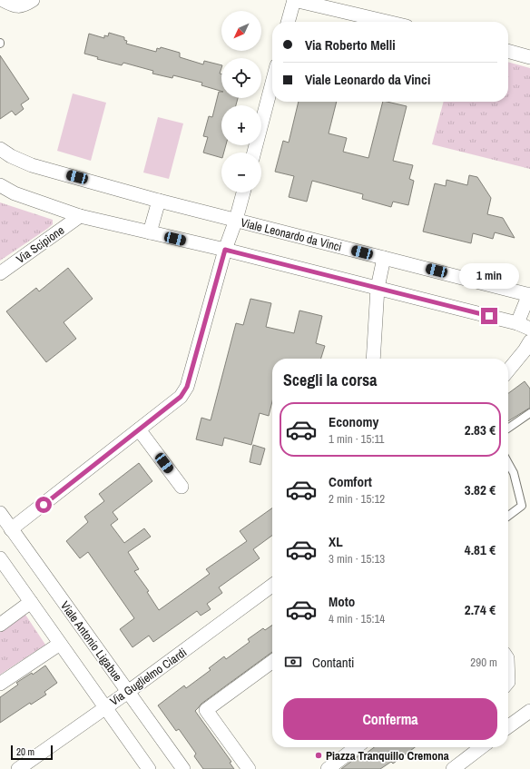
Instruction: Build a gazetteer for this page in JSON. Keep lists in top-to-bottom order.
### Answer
{
  "streets": {
    "street": [
      "Viale Leonardo da Vinci",
      "Via Scipione",
      "Viale Antonio Ligabue",
      "Via Guglielmo Ciardi"
    ]
  },
  "crossings": [
    ["Viale Antonio Ligabue", "Via Guglielmo Ciardi"]
  ],
  "places": ["Piazza Tranquillo Cremona"],
  "scale_bar": "20 m",
  "north": "bottom left",
  "page": {
    "map_buttons": ["+", "−"],
    "banner": ["Via Roberto Melli", "Viale Leonardo da Vinci"],
    "bubble": "1 min",
    "heading": "Scegli la corsa",
    "list": [
      {
        "name": "Economy",
        "note": "1 min · 15:11",
        "value": "2.83 €"
      },
      {
        "name": "Comfort",
        "note": "2 min · 15:12",
        "value": "3.82 €"
      },
      {
        "name": "XL",
        "note": "3 min · 15:13",
        "value": "4.81 €"
      },
      {
        "name": "Moto",
        "note": "4 min · 15:14",
        "value": "2.74 €"
      }
    ],
    "pay": ["Contanti", "290 m"],
    "buttons": "Conferma",
    "scale": "20 m"
  }
}
